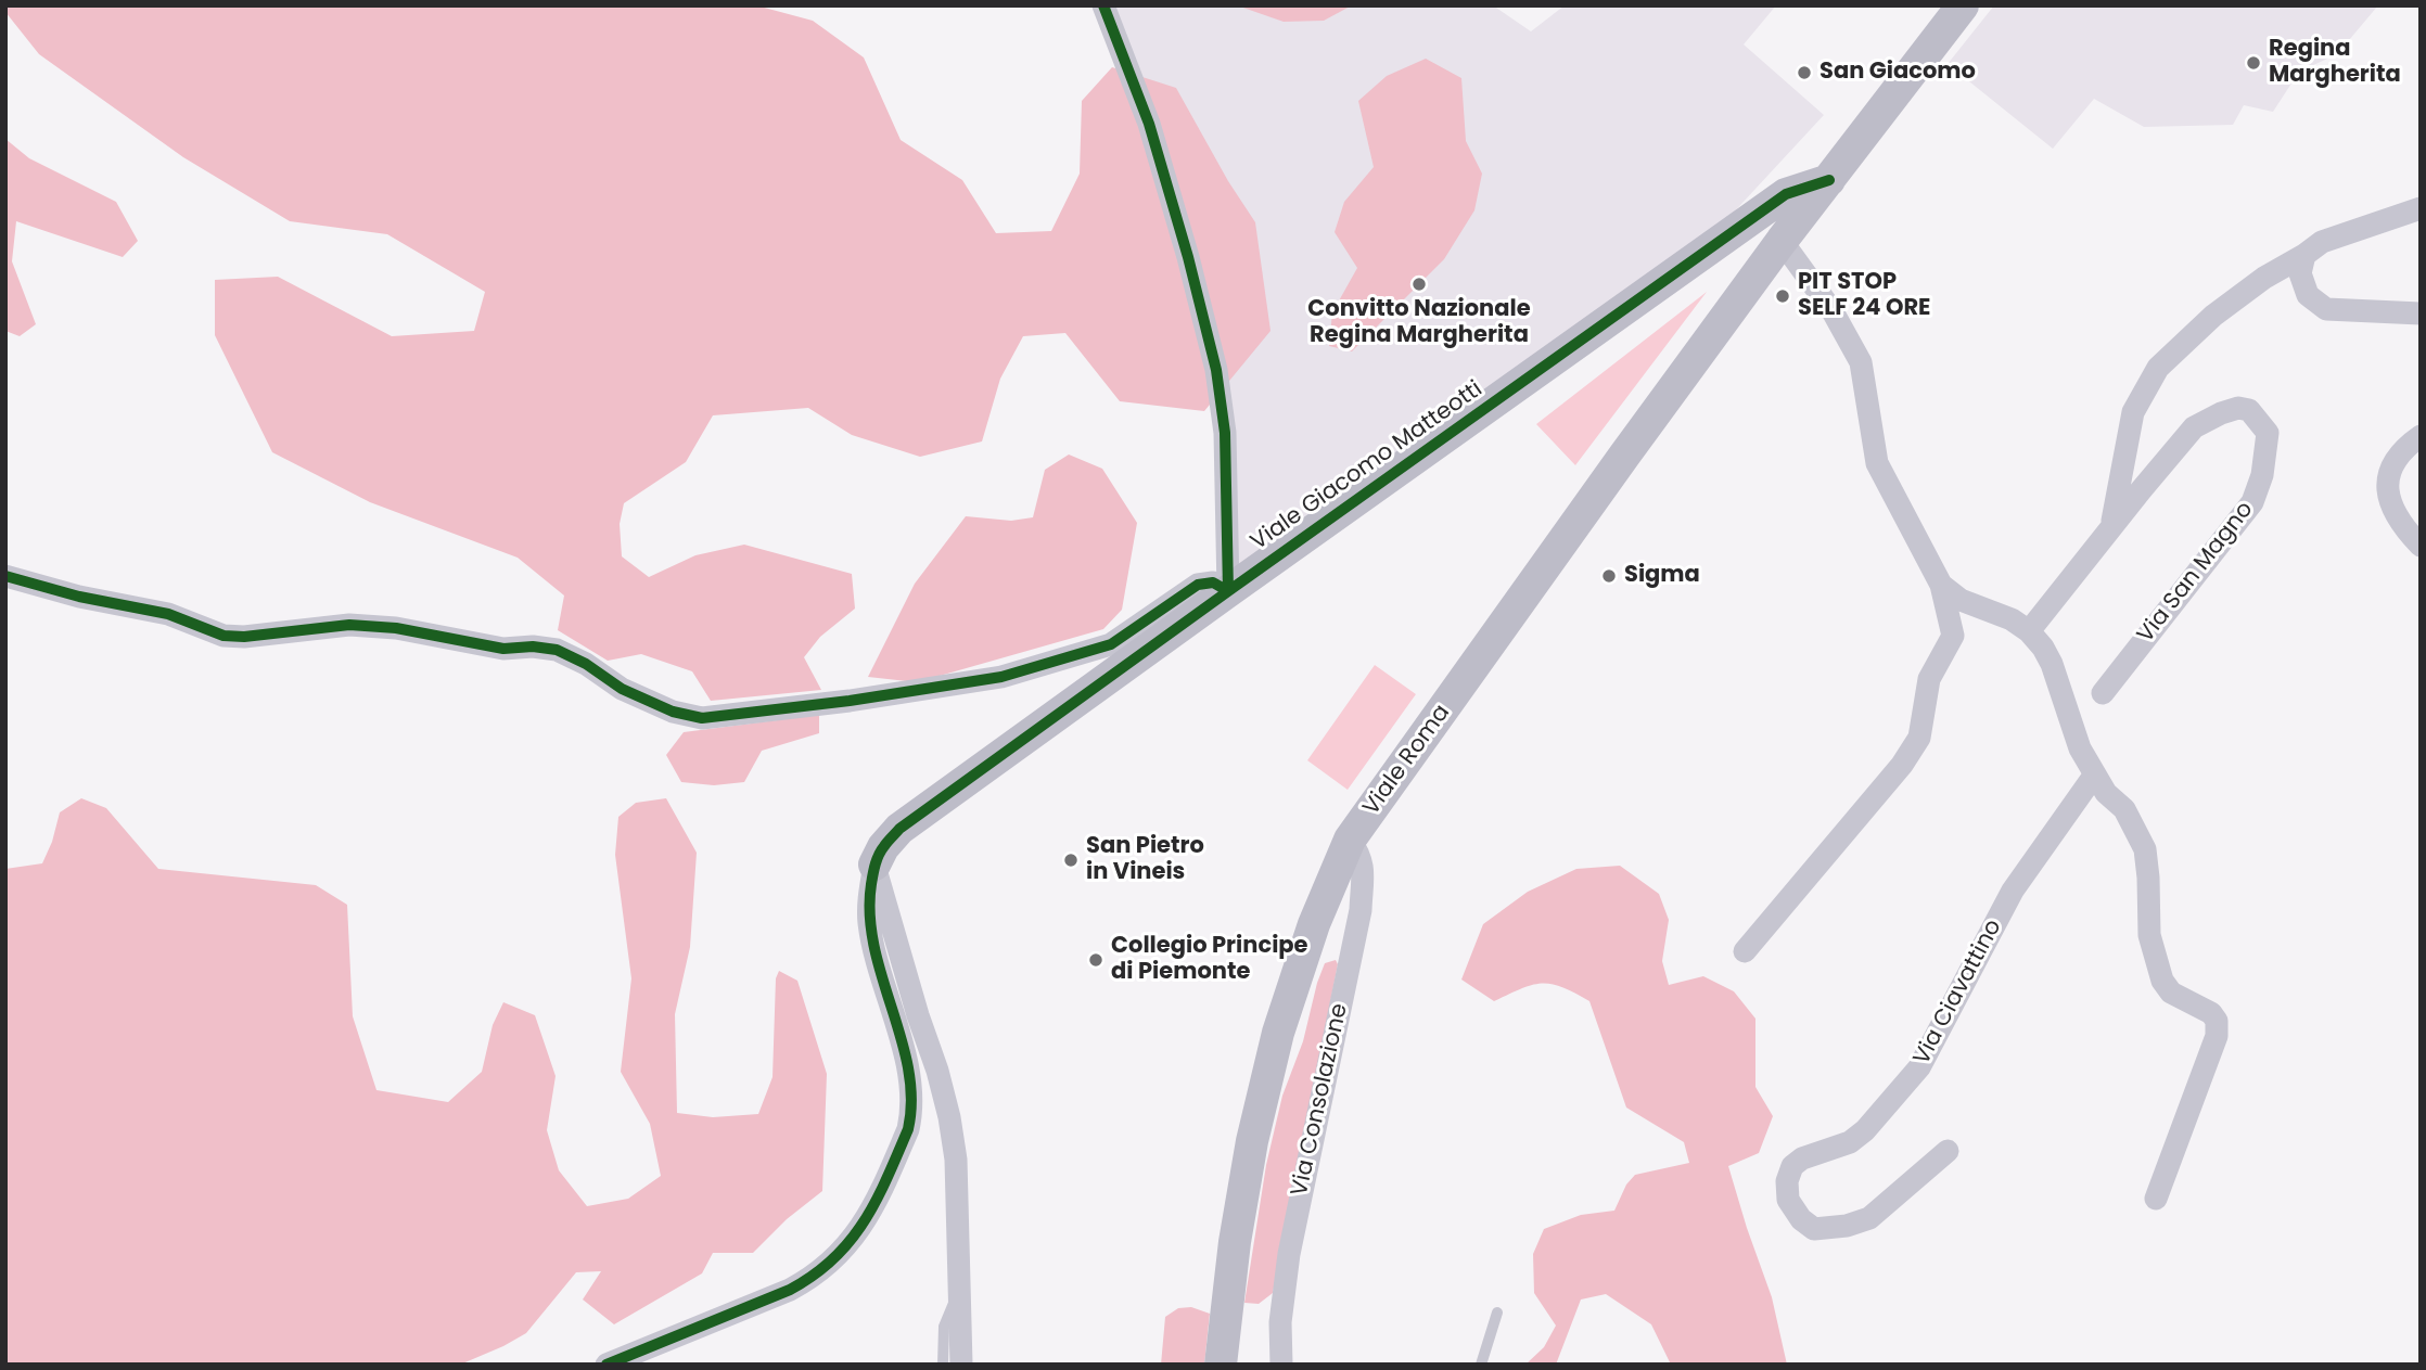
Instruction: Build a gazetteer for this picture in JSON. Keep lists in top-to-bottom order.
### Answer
{
  "streets": {
    "street": [
      "Viale Giacomo Matteotti",
      "Via San Magno",
      "Viale Roma",
      "Via Ciavattino",
      "Via Consolazione"
    ]
  },
  "crossings": [
    ["Viale Giacomo Matteotti", "Viale Roma"],
    ["Viale Roma", "Via Consolazione"]
  ],
  "places": [
    "Regina Margherita",
    "San Giacomo",
    "Convitto Nazionale Regina Margherita",
    "PIT STOP SELF 24 ORE",
    "Sigma",
    "San Pietro in Vineis",
    "Collegio Principe di Piemonte"
  ]
}
